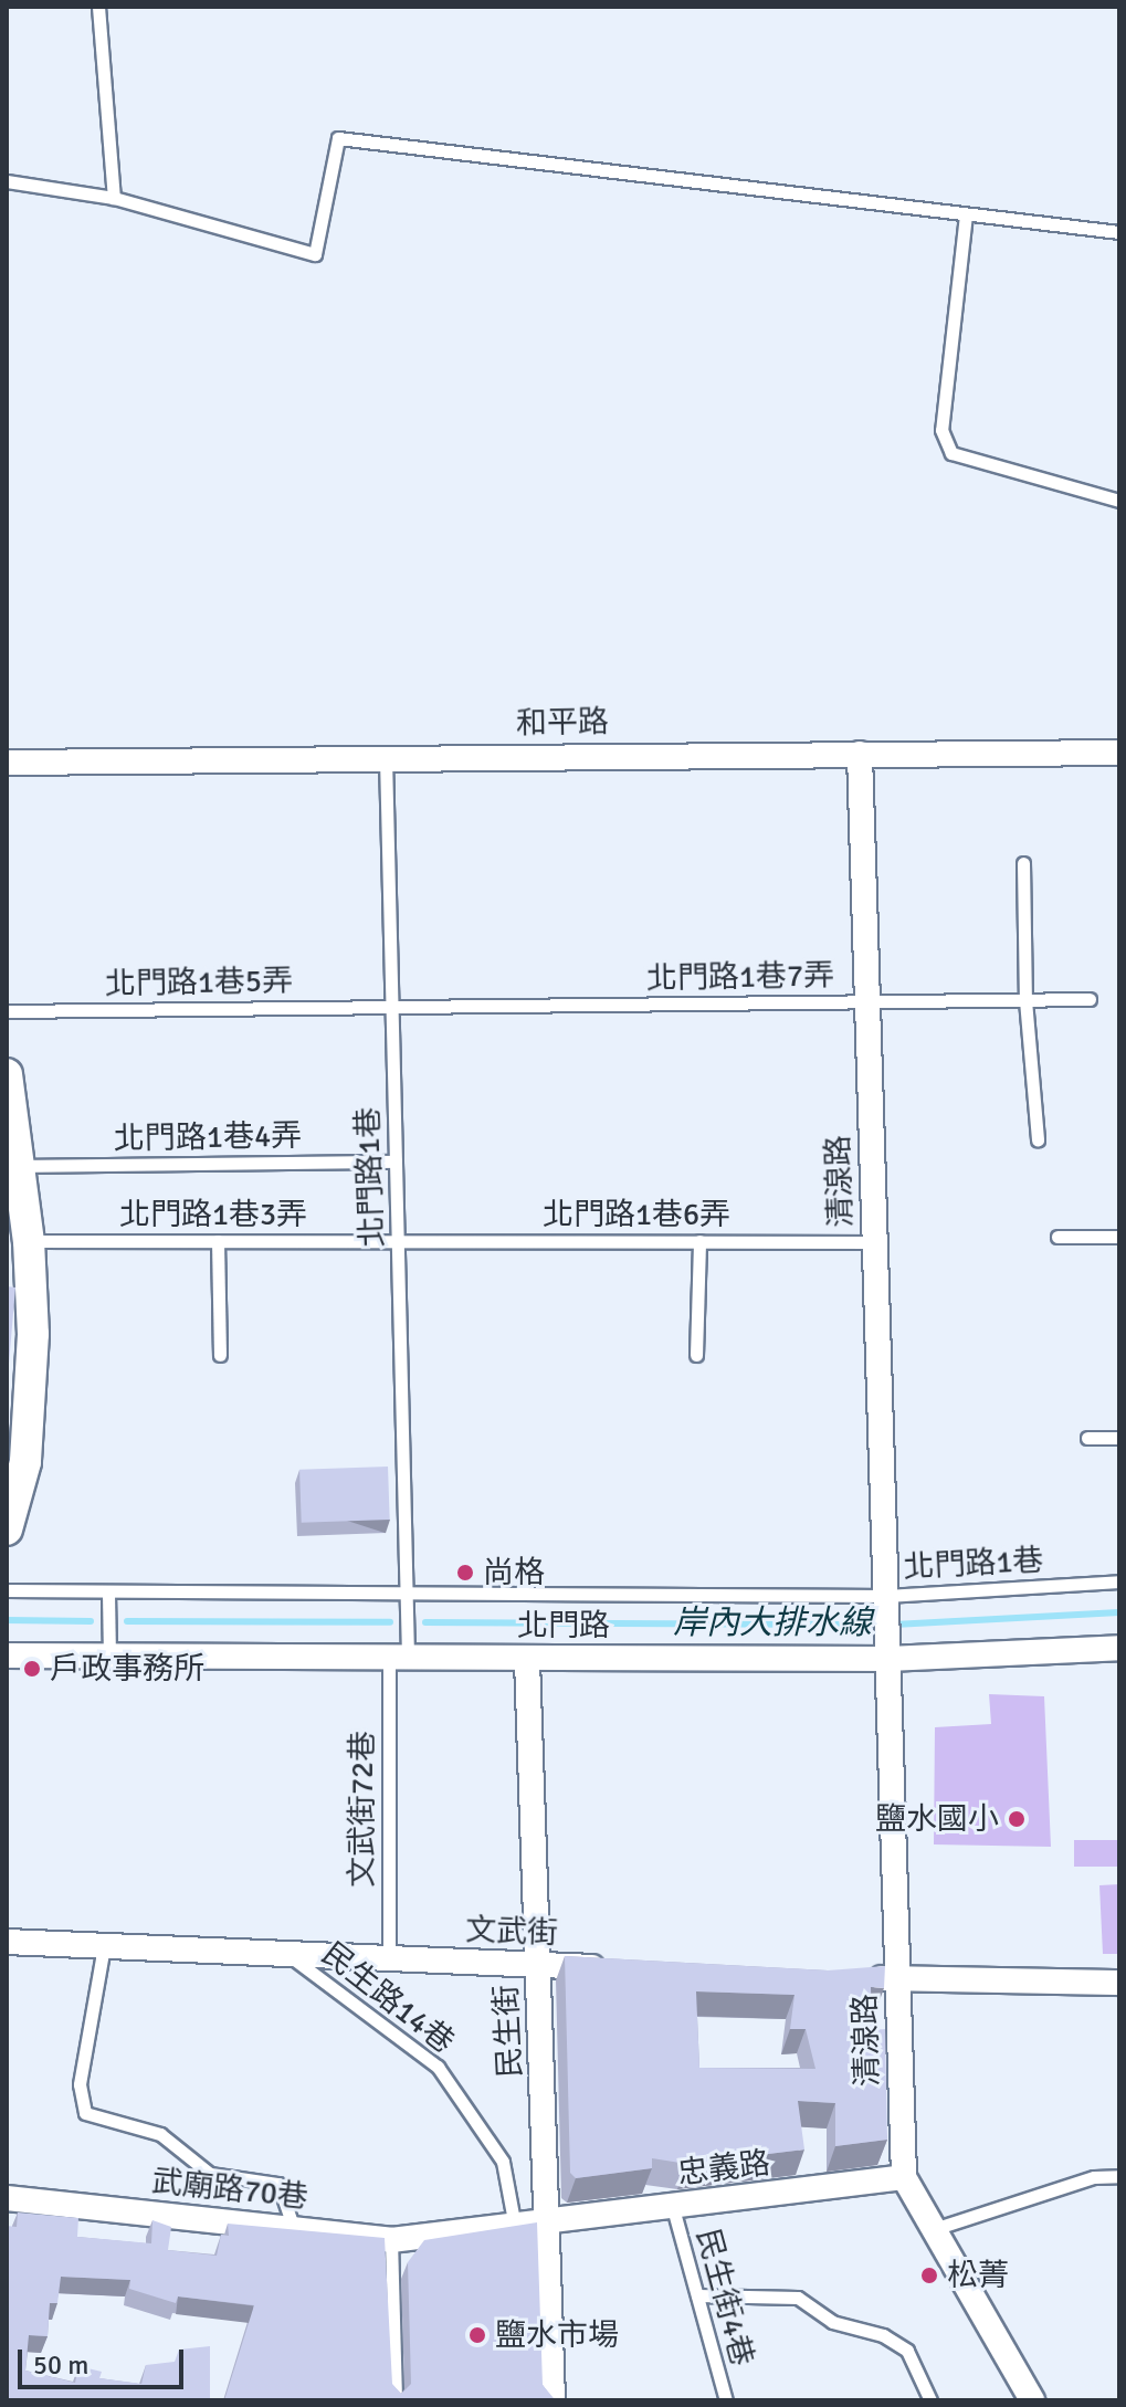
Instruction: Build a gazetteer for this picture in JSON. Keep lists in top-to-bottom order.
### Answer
{
  "streets": {
    "street": [
      "和平路",
      "清湶路",
      "北門路",
      "文武街",
      "民生街",
      "忠義路",
      "武廟路70巷"
    ],
    "lane": [
      "北門路1巷7弄",
      "北門路1巷5弄",
      "北門路1巷4弄",
      "北門路1巷",
      "北門路1巷3弄",
      "北門路1巷6弄",
      "文武街72巷",
      "民生路14巷",
      "民生街4巷"
    ]
  },
  "crossings": [
    ["和平路", "北門路1巷"],
    ["和平路", "清湶路"],
    ["北門路1巷7弄", "北門路1巷5弄"],
    ["北門路1巷7弄", "北門路1巷"],
    ["北門路1巷7弄", "清湶路"],
    ["北門路1巷5弄", "北門路1巷"],
    ["北門路1巷4弄", "北門路1巷"],
    ["北門路1巷", "清湶路"],
    ["北門路1巷", "北門路1巷3弄"],
    ["北門路1巷", "北門路1巷6弄"],
    ["北門路1巷", "北門路"],
    ["北門路1巷", "文武街72巷"],
    ["清湶路", "北門路1巷6弄"],
    ["清湶路", "北門路"],
    ["清湶路", "忠義路"],
    ["北門路1巷3弄", "北門路1巷6弄"],
    ["北門路", "文武街72巷"],
    ["北門路", "民生街"],
    ["文武街72巷", "文武街"],
    ["文武街", "民生路14巷"],
    ["文武街", "民生街"],
    ["民生路14巷", "武廟路70巷"],
    ["民生街", "忠義路"],
    ["民生街", "武廟路70巷"],
    ["忠義路", "武廟路70巷"],
    ["忠義路", "民生街4巷"]
  ],
  "water": ["岸內大排水線"],
  "places": [
    "尚格",
    "戶政事務所",
    "鹽水國小",
    "松菁",
    "鹽水市場"
  ],
  "scale_bar": "50 m"
}
